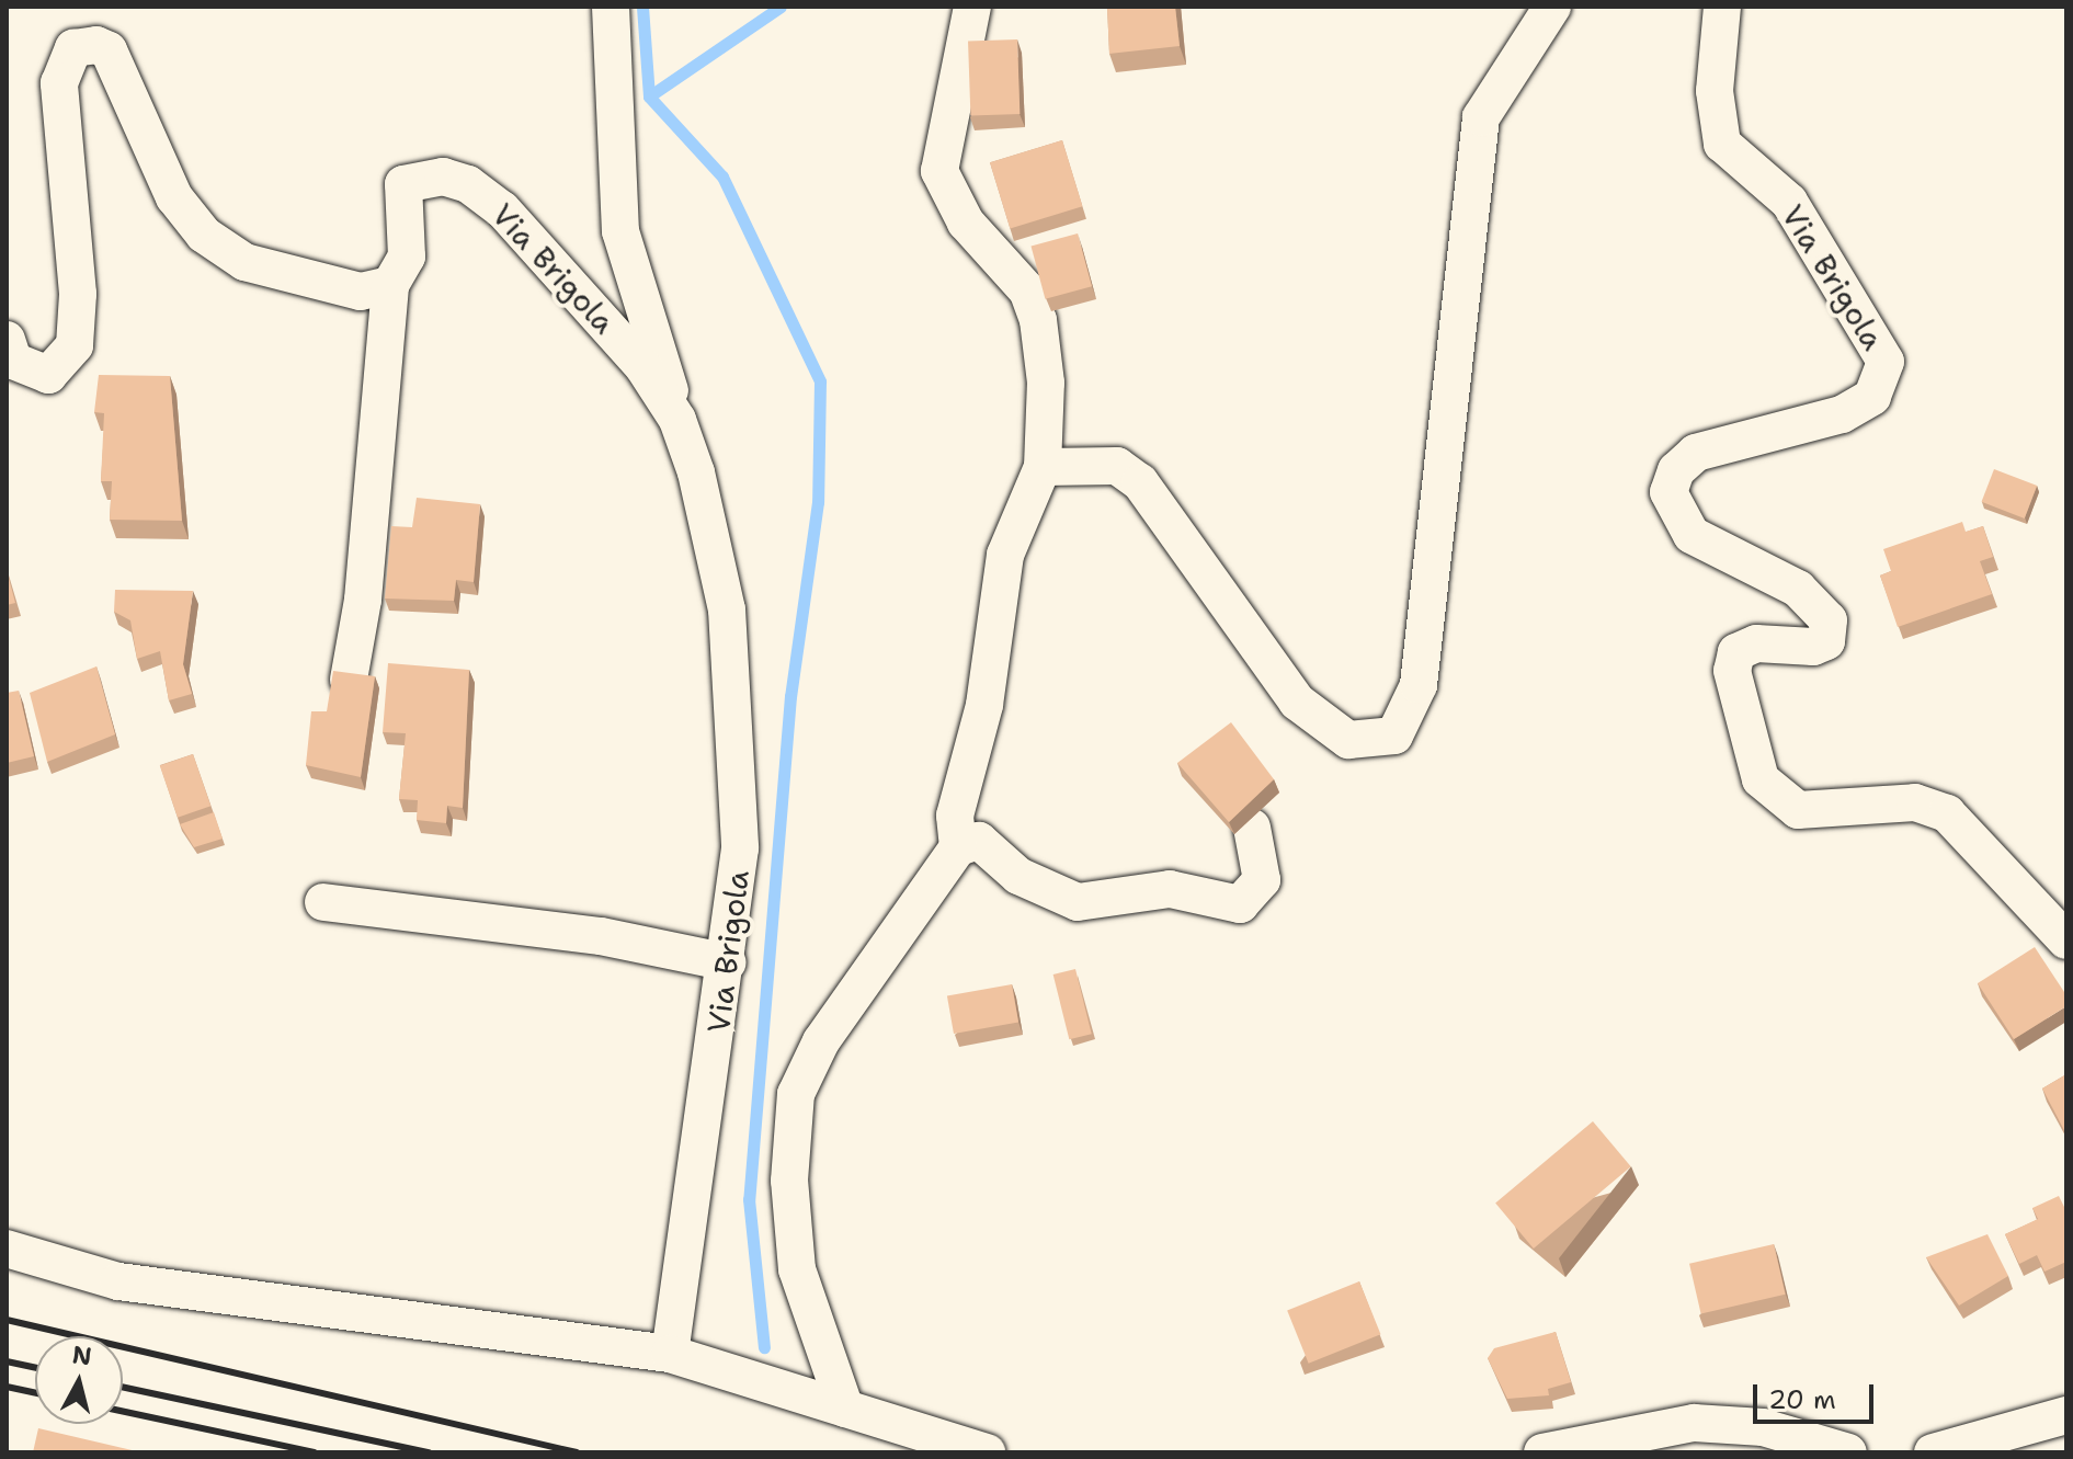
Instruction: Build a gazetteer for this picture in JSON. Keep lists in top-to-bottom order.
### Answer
{
  "streets": {
    "street": ["Via Brigola"]
  },
  "scale_bar": "20 m",
  "north": "top"
}
